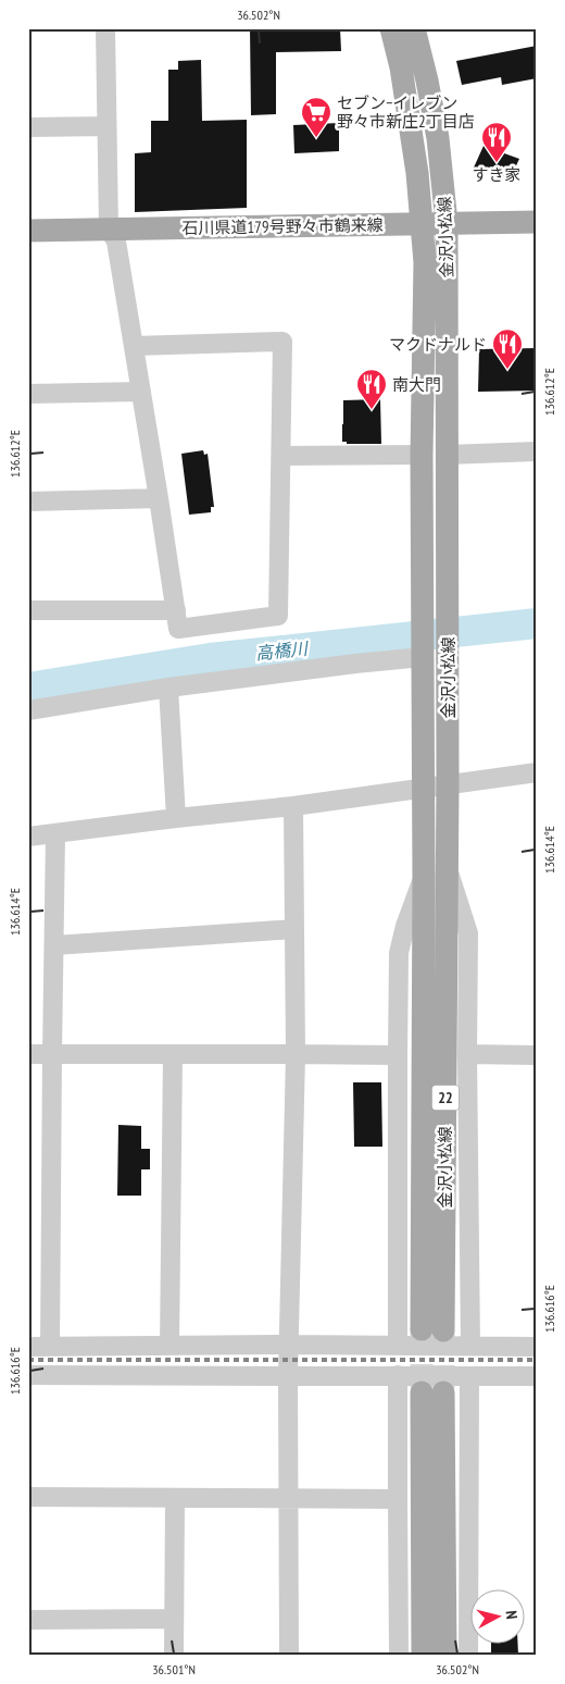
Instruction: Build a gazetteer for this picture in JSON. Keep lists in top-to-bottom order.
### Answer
{
  "streets": {
    "main road": ["石川県道179号野々市鶴来線", "金沢小松線", "22"]
  },
  "crossings": [
    ["石川県道179号野々市鶴来線", "金沢小松線"]
  ],
  "water": ["高橋川"],
  "places": {
    "supermarket": ["セブン−イレブン 野々市新庄2丁目店"],
    "restaurant": ["すき家", "マクドナルド", "南大門"]
  },
  "north": "right",
  "coordinates": [
    "36.502°N",
    "136.612°E",
    "136.614°E",
    "136.616°E",
    "36.501°N"
  ]
}
